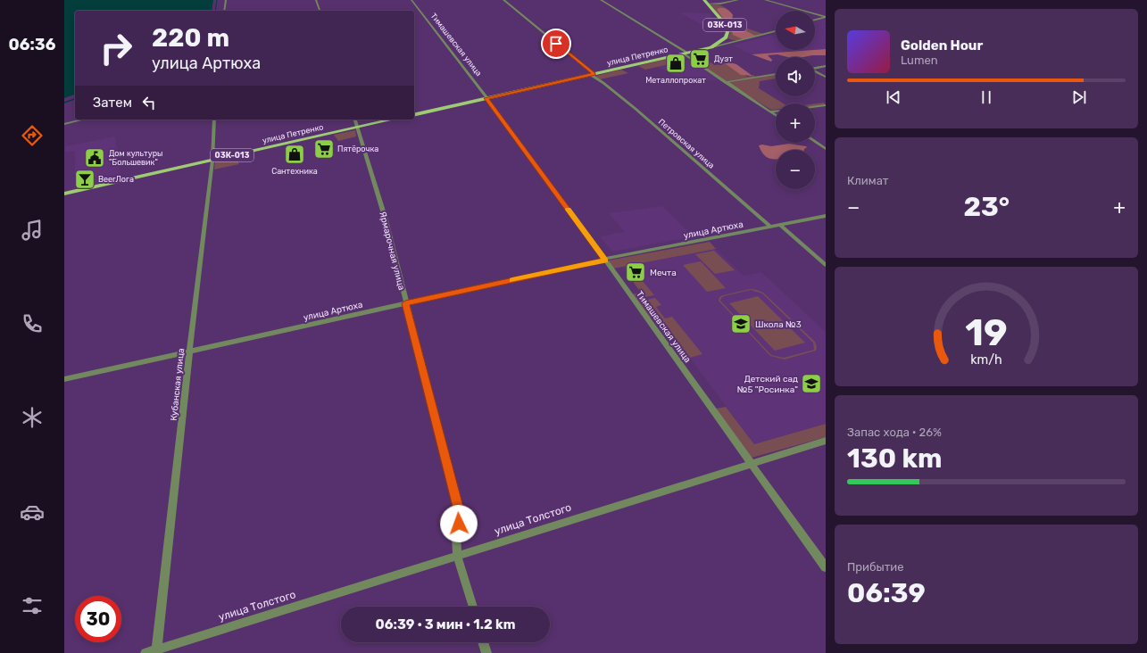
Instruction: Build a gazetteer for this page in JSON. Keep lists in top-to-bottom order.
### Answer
{
  "streets": {
    "main road": ["03К-013", "улица Петренко"],
    "street": [
      "Тимашевская улица",
      "Петровская улица",
      "улица Артюха",
      "Ярмарочная улица",
      "Кубанская улица",
      "улица Толстого"
    ]
  },
  "crossings": [
    ["03К-013", "улица Петренко"],
    ["Тимашевская улица", "улица Петренко"],
    ["Тимашевская улица", "улица Артюха"],
    ["Тимашевская улица", "улица Толстого"],
    ["улица Петренко", "Петровская улица"],
    ["улица Петренко", "Ярмарочная улица"],
    ["улица Петренко", "Кубанская улица"],
    ["Петровская улица", "улица Артюха"],
    ["улица Артюха", "Ярмарочная улица"],
    ["улица Артюха", "Кубанская улица"],
    ["Ярмарочная улица", "улица Толстого"],
    ["Кубанская улица", "улица Толстого"]
  ],
  "places": {
    "supermarket": ["Дуэт", "Пятёрочка", "Мечта"],
    "shop": ["Металлопрокат", "Сантехника"],
    "public building": ["Дом культуры \"Большевик\""],
    "bar": ["BeerЛога"],
    "school or university": ["Школа №3", "Детский сад №5 \"Росинка\""]
  },
  "north": "left",
  "page": {
    "tabs": "06:36",
    "map_buttons": ["+", "−"],
    "turn": ["220 m", "улица Артюха"],
    "song": ["Golden Hour", "Lumen"],
    "then": "Затем",
    "tile": [
      "Климат",
      ["Запас хода · 26%", "130 km"],
      ["Прибытие", "06:39"]
    ],
    "heat": ["−", "23°", "+"],
    "limit": "30",
    "trip": "06:39 · 3 мин · 1.2 km",
    "gauge": ["19", "km/h"]
  }
}
